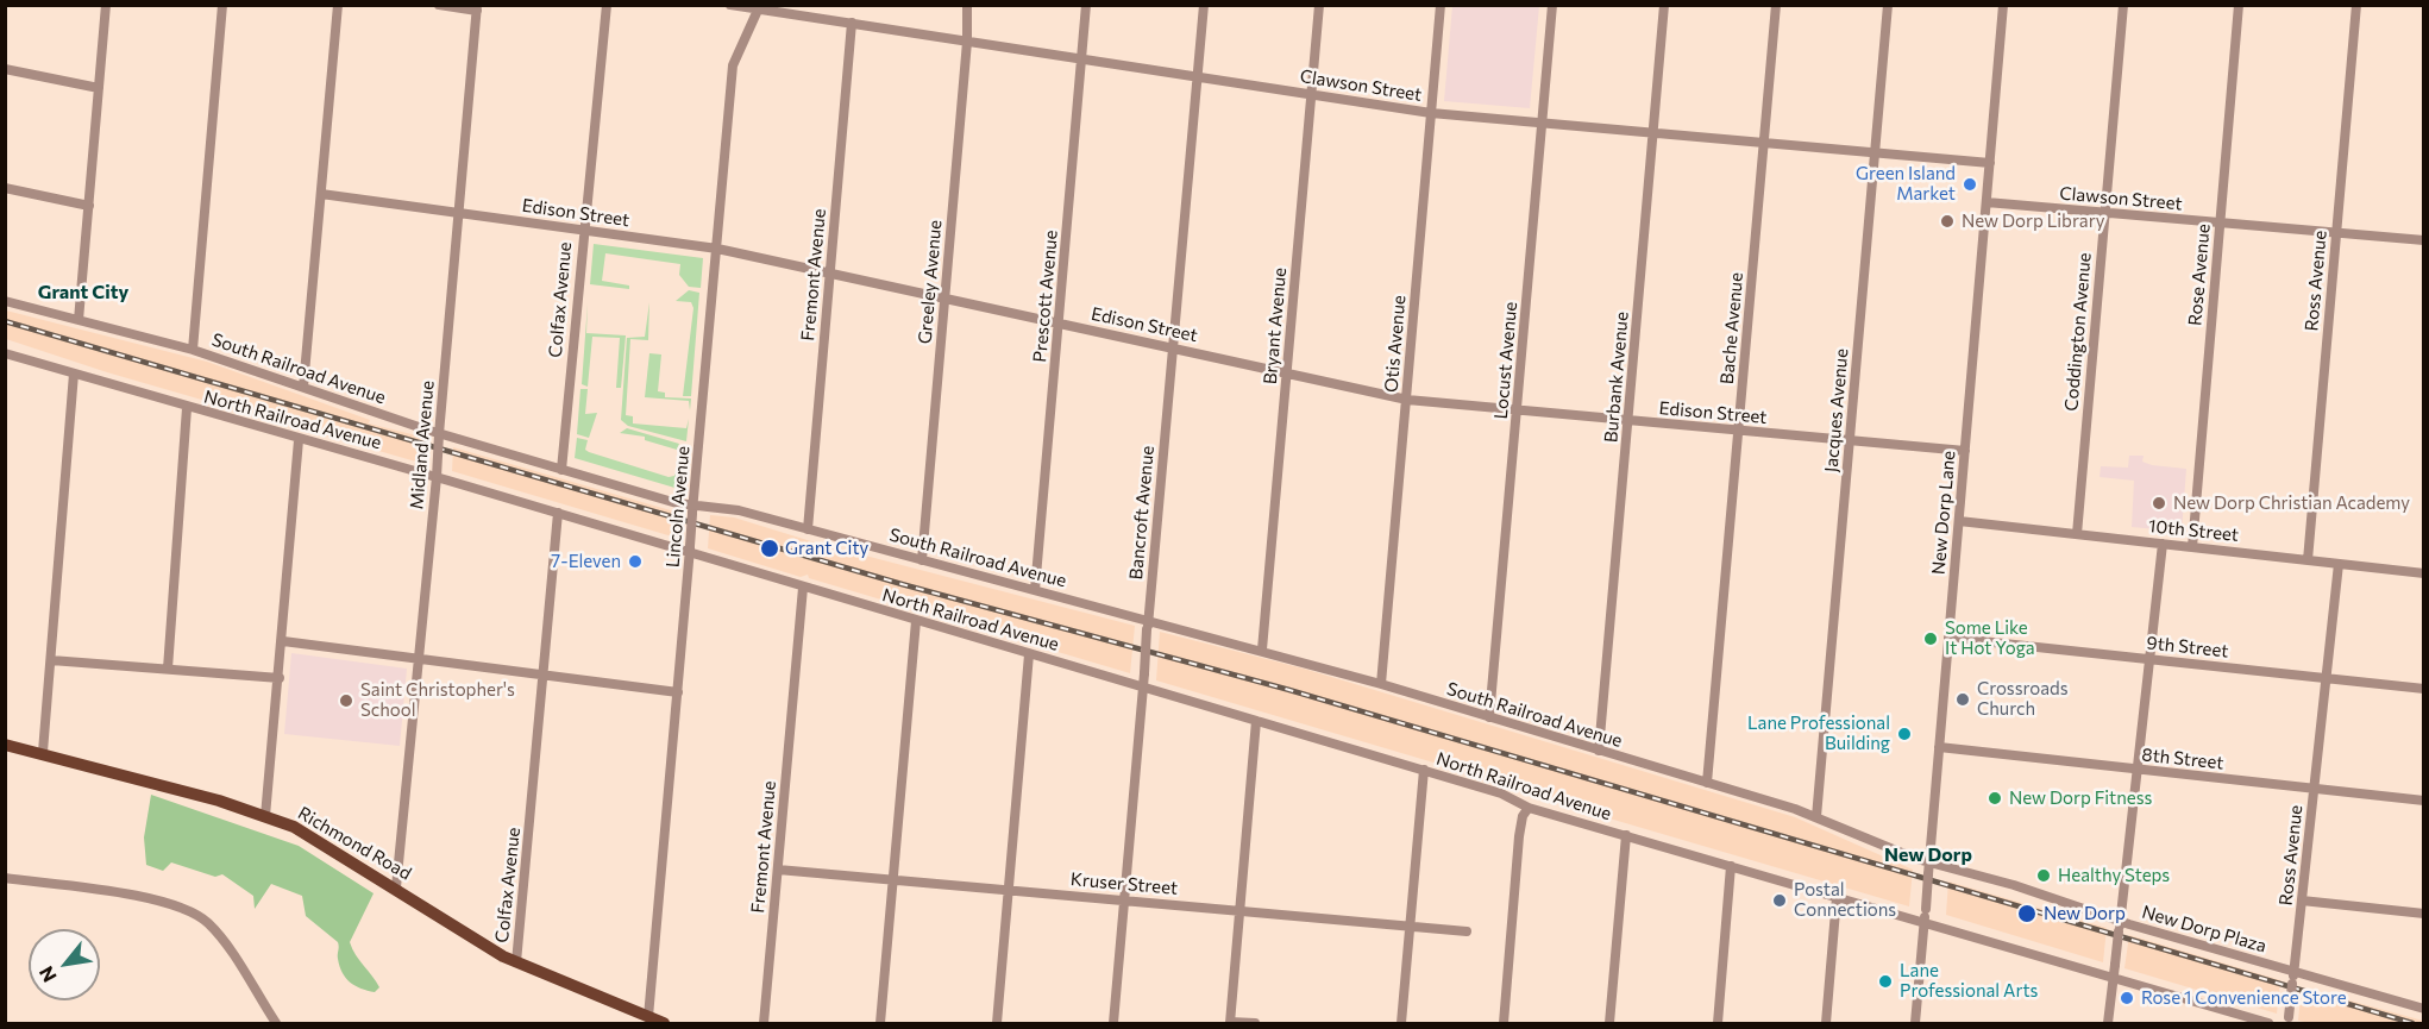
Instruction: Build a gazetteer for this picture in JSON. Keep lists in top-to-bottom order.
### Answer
{
  "streets": {
    "main road": ["Richmond Road"],
    "street": [
      "Clawson Street",
      "Edison Street",
      "Fremont Avenue",
      "Rose Avenue",
      "Ross Avenue",
      "Greeley Avenue",
      "Prescott Avenue",
      "Colfax Avenue",
      "Bryant Avenue",
      "Bache Avenue",
      "Coddington Avenue",
      "Otis Avenue",
      "Locust Avenue",
      "South Railroad Avenue",
      "Burbank Avenue",
      "Jacques Avenue",
      "North Railroad Avenue",
      "Midland Avenue",
      "Lincoln Avenue",
      "Bancroft Avenue",
      "New Dorp Lane",
      "10th Street",
      "9th Street",
      "8th Street",
      "Kruser Street",
      "New Dorp Plaza"
    ]
  },
  "crossings": [
    ["Clawson Street", "Fremont Avenue"],
    ["Clawson Street", "Rose Avenue"],
    ["Clawson Street", "Ross Avenue"],
    ["Clawson Street", "Greeley Avenue"],
    ["Clawson Street", "Prescott Avenue"],
    ["Clawson Street", "Bryant Avenue"],
    ["Clawson Street", "Bache Avenue"],
    ["Clawson Street", "Coddington Avenue"],
    ["Clawson Street", "Otis Avenue"],
    ["Clawson Street", "Locust Avenue"],
    ["Clawson Street", "Burbank Avenue"],
    ["Clawson Street", "Jacques Avenue"],
    ["Clawson Street", "Lincoln Avenue"],
    ["Clawson Street", "Bancroft Avenue"],
    ["Clawson Street", "New Dorp Lane"],
    ["Edison Street", "Fremont Avenue"],
    ["Edison Street", "Greeley Avenue"],
    ["Edison Street", "Prescott Avenue"],
    ["Edison Street", "Colfax Avenue"],
    ["Edison Street", "Bryant Avenue"],
    ["Edison Street", "Bache Avenue"],
    ["Edison Street", "Otis Avenue"],
    ["Edison Street", "Locust Avenue"],
    ["Edison Street", "Burbank Avenue"],
    ["Edison Street", "Jacques Avenue"],
    ["Edison Street", "Midland Avenue"],
    ["Edison Street", "Lincoln Avenue"],
    ["Edison Street", "Bancroft Avenue"],
    ["Edison Street", "New Dorp Lane"],
    ["Fremont Avenue", "South Railroad Avenue"],
    ["Fremont Avenue", "North Railroad Avenue"],
    ["Fremont Avenue", "Kruser Street"],
    ["Rose Avenue", "10th Street"],
    ["Ross Avenue", "10th Street"],
    ["Ross Avenue", "9th Street"],
    ["Ross Avenue", "8th Street"],
    ["Ross Avenue", "New Dorp Plaza"],
    ["Greeley Avenue", "South Railroad Avenue"],
    ["Prescott Avenue", "South Railroad Avenue"],
    ["Colfax Avenue", "South Railroad Avenue"],
    ["Colfax Avenue", "North Railroad Avenue"],
    ["Colfax Avenue", "Richmond Road"],
    ["Bryant Avenue", "South Railroad Avenue"],
    ["Bache Avenue", "South Railroad Avenue"],
    ["Coddington Avenue", "10th Street"],
    ["Otis Avenue", "South Railroad Avenue"],
    ["Locust Avenue", "South Railroad Avenue"],
    ["South Railroad Avenue", "Burbank Avenue"],
    ["South Railroad Avenue", "Jacques Avenue"],
    ["South Railroad Avenue", "Midland Avenue"],
    ["South Railroad Avenue", "Lincoln Avenue"],
    ["South Railroad Avenue", "Bancroft Avenue"],
    ["South Railroad Avenue", "New Dorp Plaza"],
    ["Jacques Avenue", "New Dorp Plaza"],
    ["North Railroad Avenue", "Midland Avenue"],
    ["North Railroad Avenue", "Lincoln Avenue"],
    ["North Railroad Avenue", "Bancroft Avenue"],
    ["North Railroad Avenue", "New Dorp Lane"],
    ["Midland Avenue", "Richmond Road"],
    ["Lincoln Avenue", "Richmond Road"],
    ["Bancroft Avenue", "Kruser Street"],
    ["New Dorp Lane", "10th Street"],
    ["New Dorp Lane", "9th Street"],
    ["New Dorp Lane", "8th Street"],
    ["New Dorp Lane", "New Dorp Plaza"]
  ],
  "districts": ["Grant City", "New Dorp"],
  "places": [
    "Green Island Market",
    "New Dorp Library",
    "New Dorp Christian Academy",
    "Grant City",
    "7-Eleven",
    "Some Like It Hot Yoga",
    "Crossroads Church",
    "Saint Christopher's School",
    "Lane Professional Building",
    "New Dorp Fitness",
    "Healthy Steps",
    "Postal Connections",
    "New Dorp",
    "Lane Professional Arts",
    "Rose 1 Convenience Store"
  ],
  "north": "bottom left"
}
